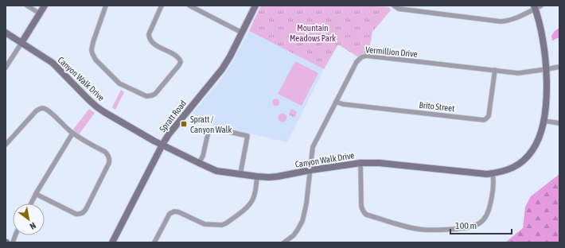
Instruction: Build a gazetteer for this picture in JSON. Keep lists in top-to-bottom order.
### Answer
{
  "streets": {
    "street": [
      "Vermillion Drive",
      "Canyon Walk Drive",
      "Brito Street",
      "Spratt Road"
    ]
  },
  "crossings": [
    ["Vermillion Drive", "Canyon Walk Drive"],
    ["Vermillion Drive", "Brito Street"],
    ["Canyon Walk Drive", "Spratt Road"]
  ],
  "parks": ["Mountain Meadows Park"],
  "places": {
    "transit": ["Spratt / Canyon Walk"]
  },
  "scale_bar": "100 m",
  "north": "bottom right"
}
